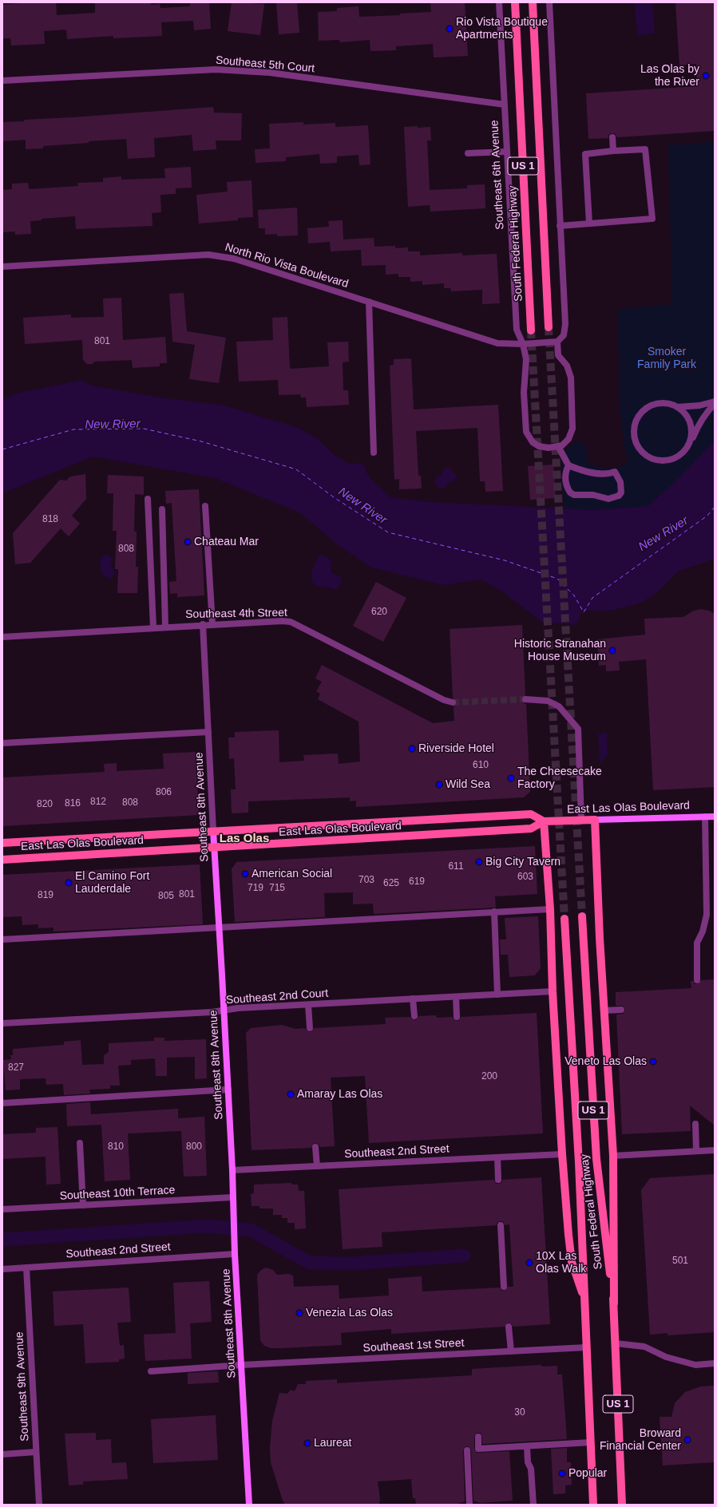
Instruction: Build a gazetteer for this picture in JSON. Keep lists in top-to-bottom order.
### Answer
{
  "streets": {
    "main road": [
      "US 1",
      "South Federal Highway",
      "Southeast 8th Avenue",
      "East Las Olas Boulevard"
    ],
    "street": [
      "Southeast 5th Court",
      "Southeast 6th Avenue",
      "North Rio Vista Boulevard",
      "Southeast 4th Street",
      "Southeast 2nd Court",
      "Southeast 2nd Street",
      "Southeast 10th Terrace",
      "Southeast 1st Street",
      "Southeast 9th Avenue"
    ]
  },
  "crossings": [
    ["Southeast 5th Court", "Southeast 6th Avenue"],
    ["US 1", "South Federal Highway"],
    ["US 1", "Southeast 1st Street"],
    ["Southeast 6th Avenue", "North Rio Vista Boulevard"],
    ["Southeast 4th Street", "Southeast 8th Avenue"],
    ["Southeast 8th Avenue", "East Las Olas Boulevard"],
    ["Southeast 8th Avenue", "Southeast 2nd Court"],
    ["Southeast 8th Avenue", "Southeast 2nd Street"],
    ["Southeast 8th Avenue", "Southeast 10th Terrace"],
    ["Southeast 8th Avenue", "Southeast 1st Street"],
    ["Southeast 2nd Street", "Southeast 9th Avenue"]
  ],
  "districts": ["Las Olas"],
  "water": ["New River"],
  "parks": ["Smoker Family Park"],
  "places": [
    "Rio Vista Boutique Apartments",
    "Las Olas by the River",
    "Chateau Mar",
    "Historic Stranahan House Museum",
    "Riverside Hotel",
    "The Cheesecake Factory",
    "Wild Sea",
    "Big City Tavern",
    "American Social",
    "El Camino Fort Lauderdale",
    "Veneto Las Olas",
    "Amaray Las Olas",
    "10X Las Olas Walk",
    "Venezia Las Olas",
    "Broward Financial Center",
    "Laureat",
    "Popular"
  ],
  "house_numbers": [
    "801",
    "818",
    "808",
    "620",
    "610",
    "806",
    "812",
    "808",
    "816",
    "820",
    "611",
    "603",
    "703",
    "619",
    "625",
    "719",
    "715",
    "801",
    "819",
    "805",
    "827",
    "200",
    "810",
    "800",
    "501",
    "30"
  ]
}
